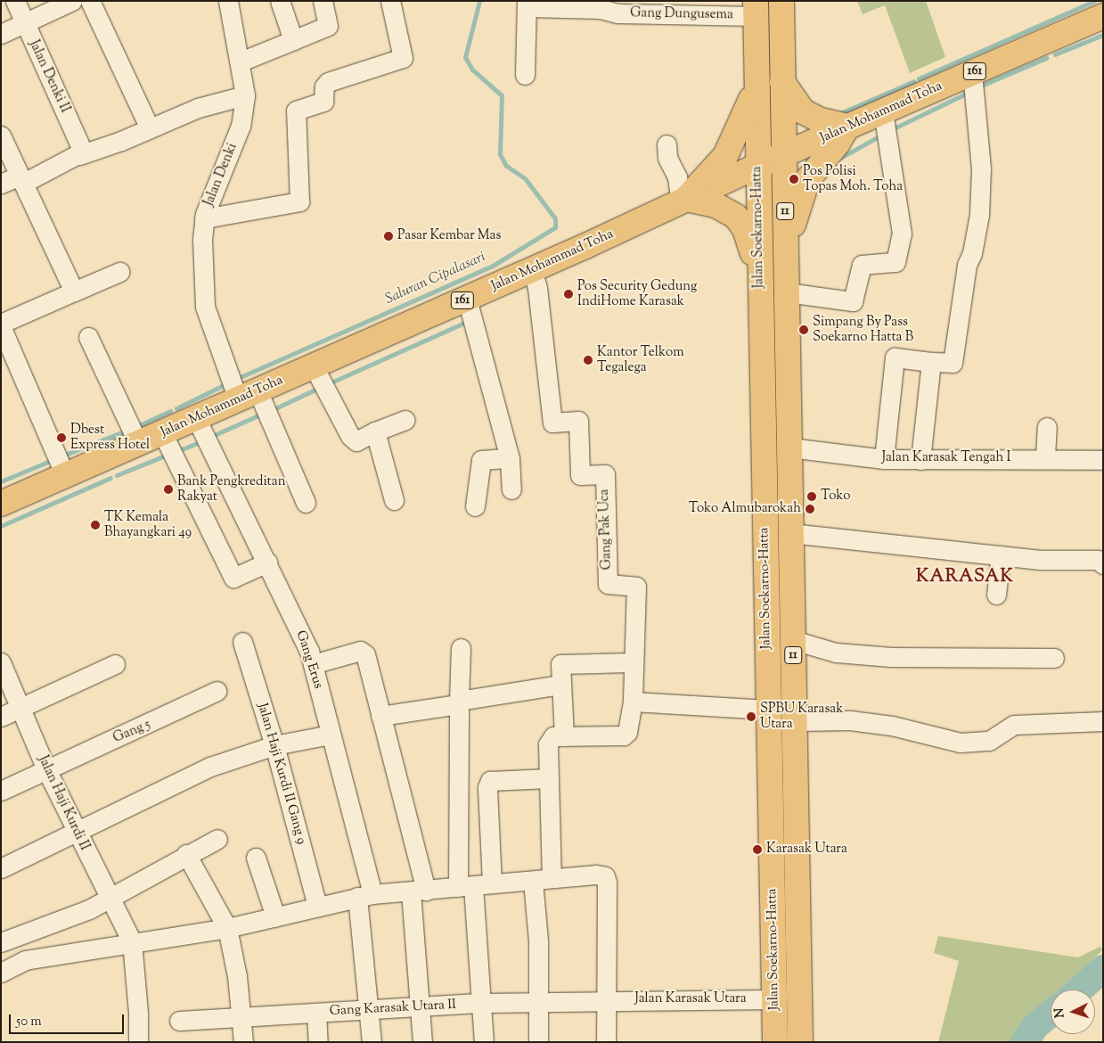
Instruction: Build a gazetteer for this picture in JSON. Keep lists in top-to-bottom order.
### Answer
{
  "streets": {
    "main road": [
      "161",
      "Jalan Mohammad Toha",
      "11",
      "Jalan Soekarno-Hatta"
    ],
    "street": [
      "Gang Dungusema",
      "Jalan Denki II",
      "Jalan Denki",
      "Jalan Karasak Tengah I",
      "Gang Pak Uca",
      "Gang Erus",
      "Gang 5",
      "Jalan Haji Kurdi II Gang 9",
      "Jalan Haji Kurdi II",
      "Jalan Karasak Utara",
      "Gang Karasak Utara II"
    ]
  },
  "crossings": [
    ["Gang Dungusema", "Jalan Soekarno-Hatta"],
    ["Jalan Mohammad Toha", "Jalan Denki"],
    ["Jalan Mohammad Toha", "Jalan Soekarno-Hatta"],
    ["Jalan Mohammad Toha", "Gang Pak Uca"],
    ["Jalan Mohammad Toha", "Gang Erus"],
    ["Jalan Soekarno-Hatta", "Jalan Karasak Tengah I"],
    ["Jalan Soekarno-Hatta", "Jalan Karasak Utara"],
    ["Gang Erus", "Gang Karasak Utara II"],
    ["Gang 5", "Jalan Haji Kurdi II"],
    ["Jalan Karasak Utara", "Gang Karasak Utara II"]
  ],
  "districts": ["KARASAK"],
  "water": ["Saluran Cipalasari"],
  "places": [
    "Pos Polisi Topas Moh. Toha",
    "Pasar Kembar Mas",
    "Pos Security Gedung IndiHome Karasak",
    "Simpang By Pass Soekarno Hatta B",
    "Kantor Telkom Tegalega",
    "Dbest Express Hotel",
    "Bank Pengkreditan Rakyat",
    "Toko",
    "Toko Almubarokah",
    "TK Kemala Bhayangkari 49",
    "SPBU Karasak Utara",
    "Karasak Utara"
  ],
  "scale_bar": "50 m",
  "north": "left"
}
